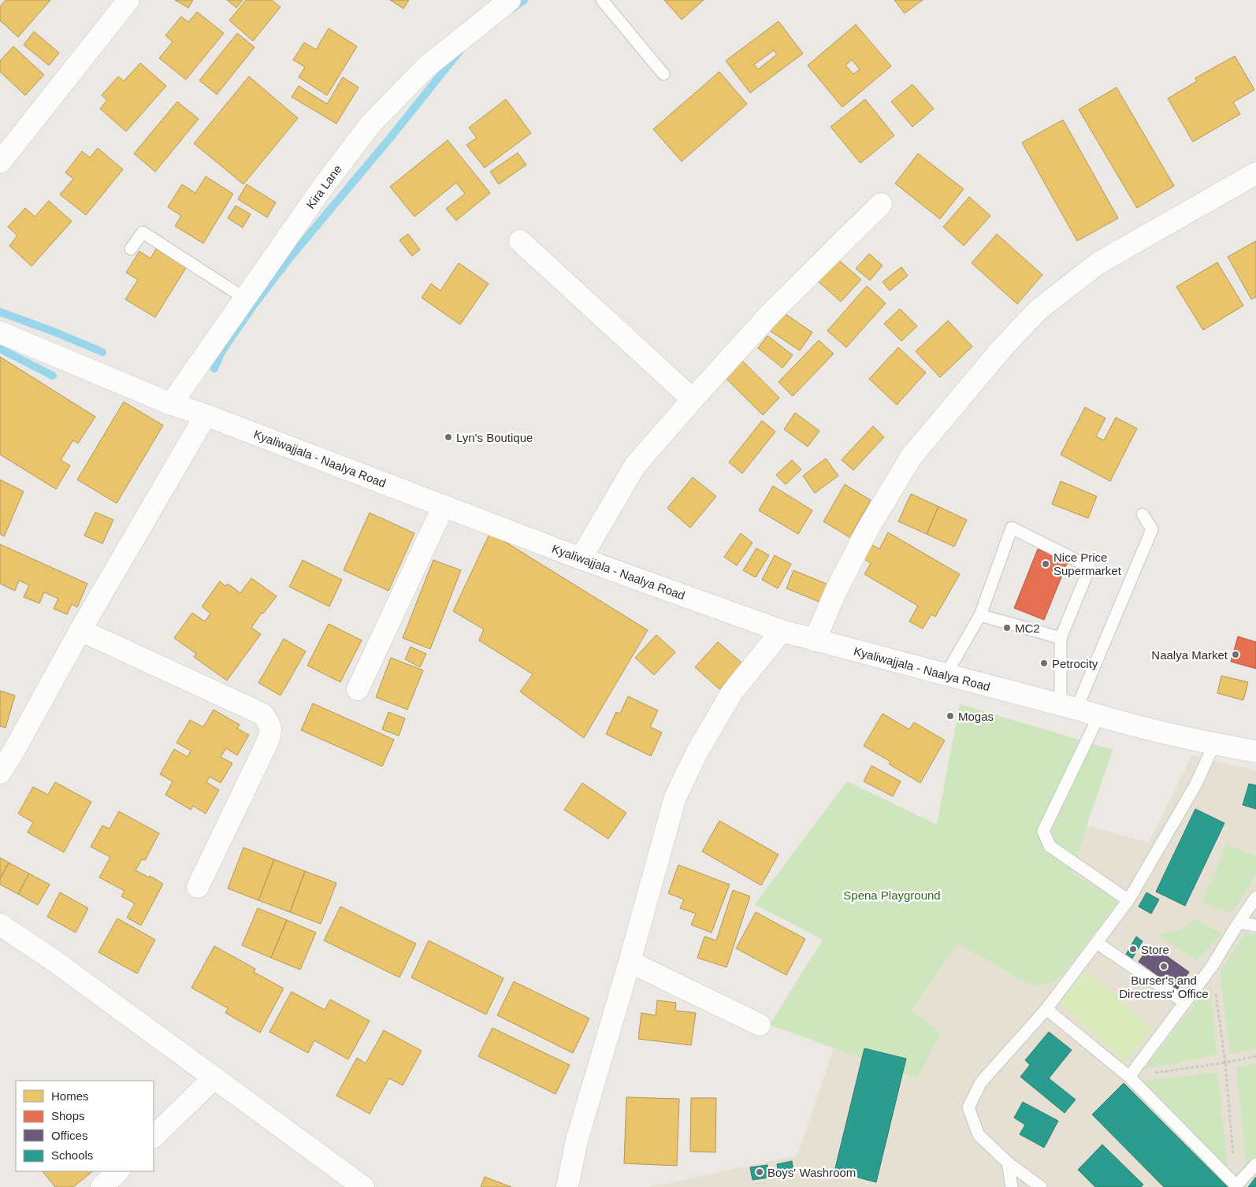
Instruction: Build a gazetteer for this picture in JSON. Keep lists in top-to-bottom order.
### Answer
{
  "streets": {
    "street": ["Kira Lane", "Kyaliwajjala - Naalya Road"]
  },
  "crossings": [
    ["Kira Lane", "Kyaliwajjala - Naalya Road"]
  ],
  "parks": ["Spena Playground"],
  "places": [
    "Lyn's Boutique",
    "Nice Price Supermarket",
    "MC2",
    "Naalya Market",
    "Petrocity",
    "Mogas",
    "Store",
    "Burser's and Directress' Office",
    "Boys' Washroom"
  ],
  "legend": [
    "Homes",
    "Shops",
    "Offices",
    "Schools"
  ]
}
